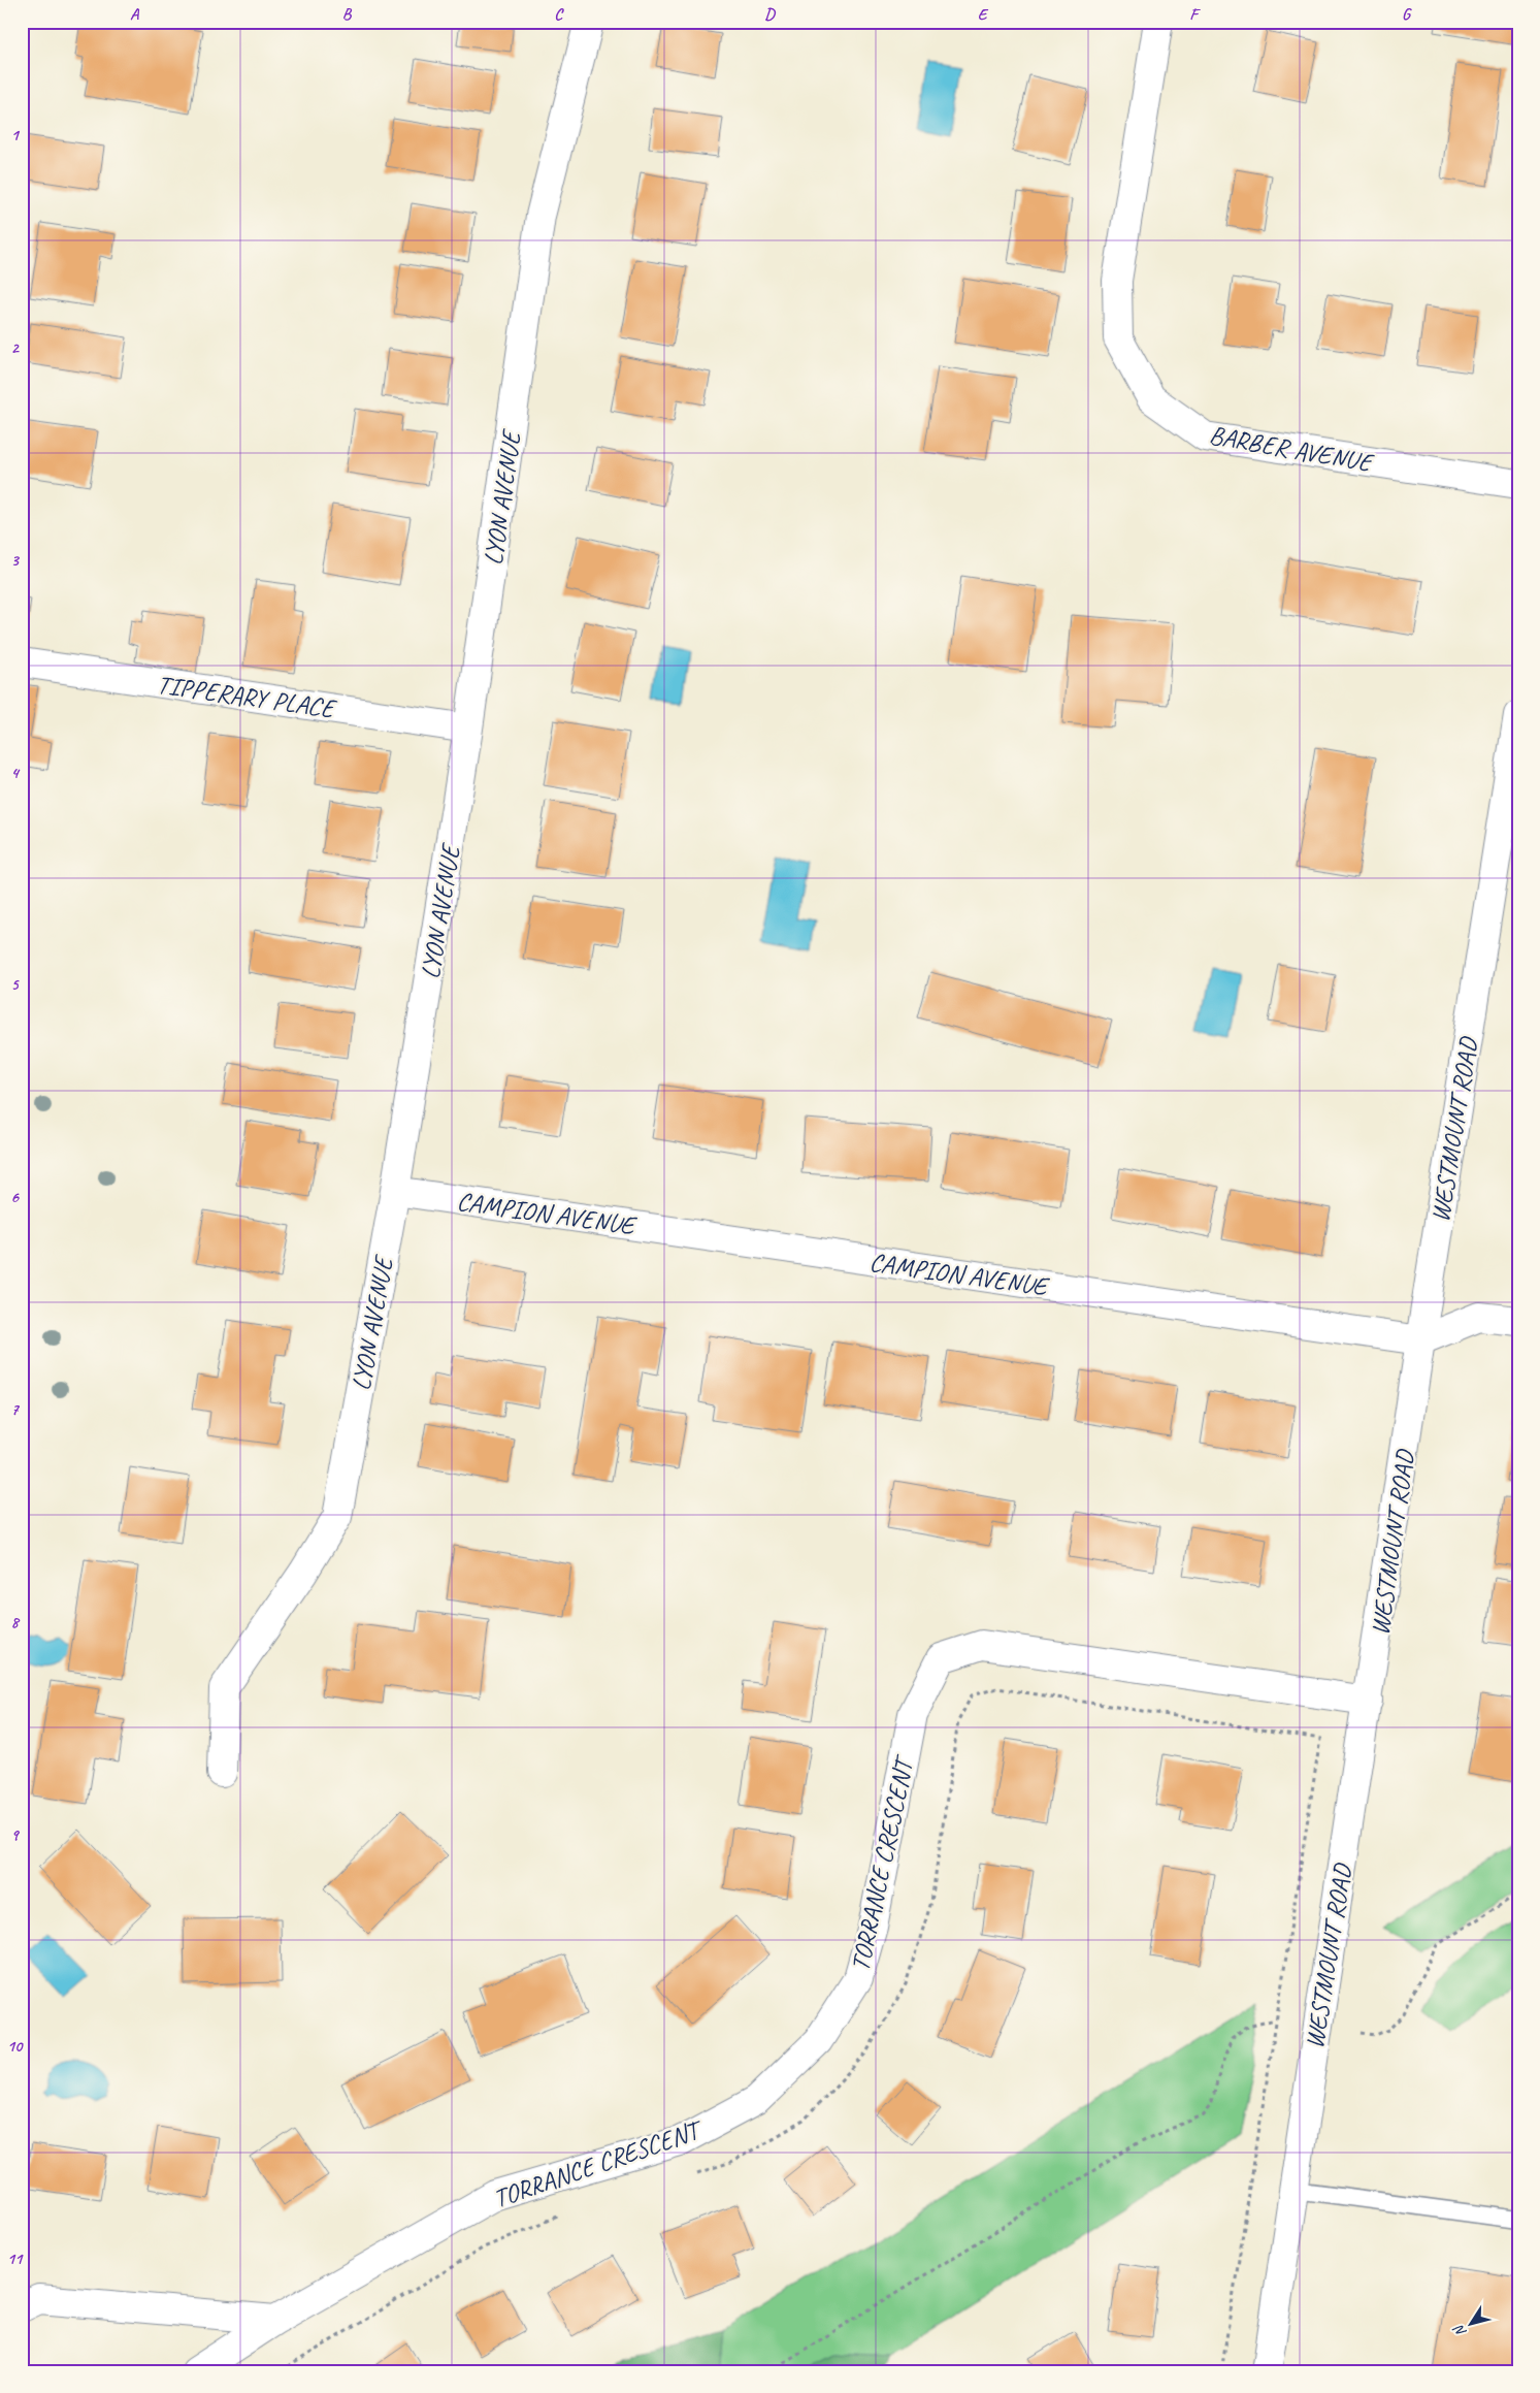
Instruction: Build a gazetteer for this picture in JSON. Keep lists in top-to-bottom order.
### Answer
{
  "streets": {
    "street": [
      "BARBER AVENUE",
      "LYON AVENUE",
      "TIPPERARY PLACE",
      "WESTMOUNT ROAD",
      "CAMPION AVENUE",
      "TORRANCE CRESCENT"
    ]
  },
  "crossings": [
    ["LYON AVENUE", "TIPPERARY PLACE"],
    ["LYON AVENUE", "CAMPION AVENUE"],
    ["WESTMOUNT ROAD", "CAMPION AVENUE"],
    ["WESTMOUNT ROAD", "TORRANCE CRESCENT"]
  ],
  "north": "bottom left",
  "grid": {
    "columns": [
      "A",
      "B",
      "C",
      "D",
      "E",
      "F",
      "G"
    ],
    "rows": [
      "1",
      "2",
      "3",
      "4",
      "5",
      "6",
      "7",
      "8",
      "9",
      "10",
      "11"
    ]
  }
}
